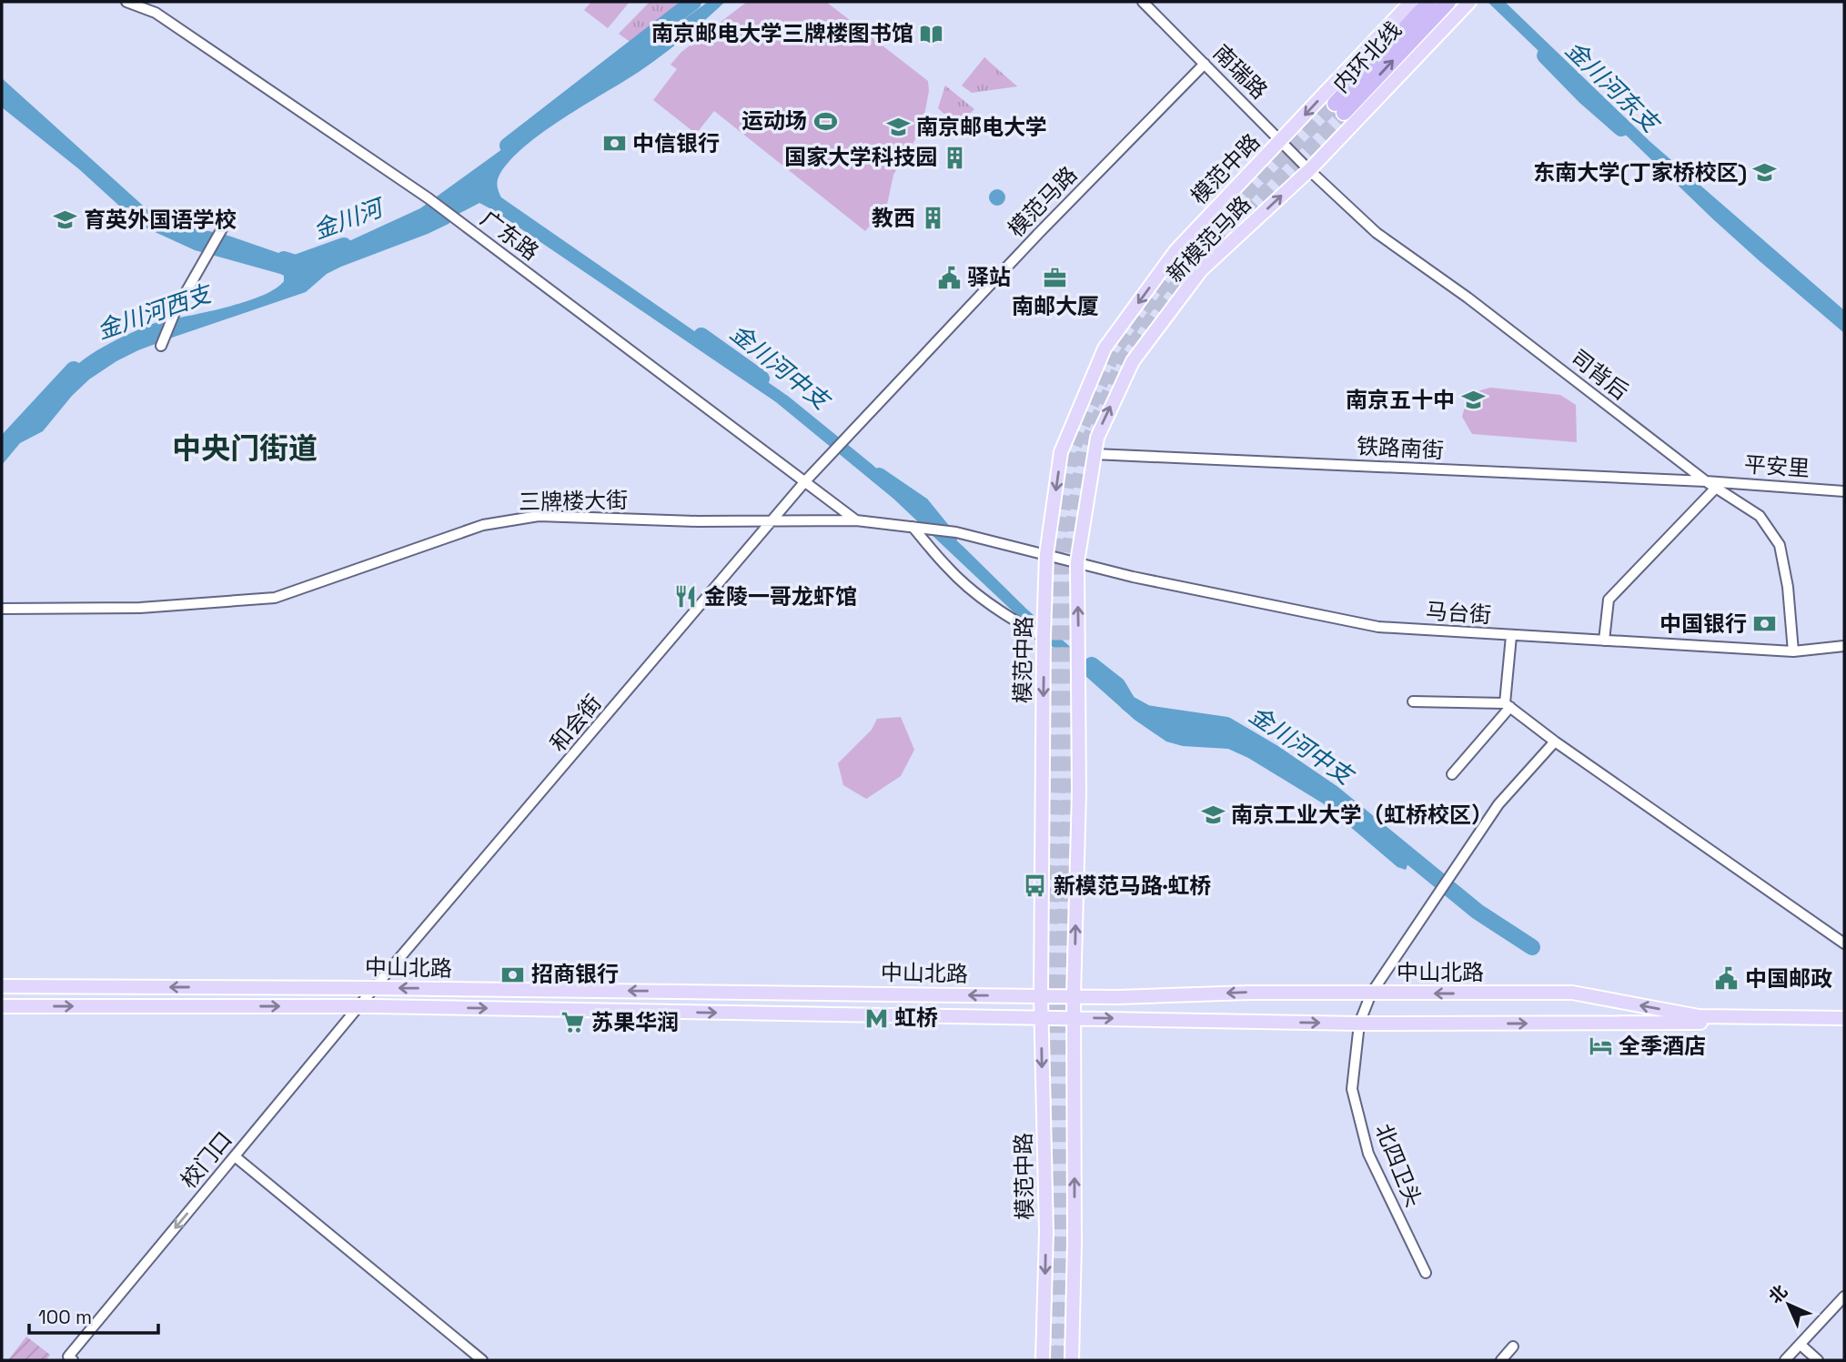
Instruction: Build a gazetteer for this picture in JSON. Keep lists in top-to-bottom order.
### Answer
{
  "streets": {
    "highway": ["内环北线"],
    "main road": ["模范中路", "新模范马路", "中山北路"],
    "street": [
      "南瑞路",
      "模范马路",
      "广东路",
      "司背后",
      "铁路南街",
      "平安里",
      "三牌楼大街",
      "马台街",
      "和会街",
      "校门口",
      "北四卫头"
    ]
  },
  "crossings": [
    ["南瑞路", "模范中路"],
    ["南瑞路", "模范马路"],
    ["南瑞路", "新模范马路"],
    ["南瑞路", "司背后"],
    ["模范中路", "三牌楼大街"],
    ["模范中路", "中山北路"],
    ["模范马路", "广东路"],
    ["模范马路", "和会街"],
    ["广东路", "三牌楼大街"],
    ["广东路", "和会街"],
    ["新模范马路", "司背后"],
    ["新模范马路", "铁路南街"],
    ["新模范马路", "三牌楼大街"],
    ["新模范马路", "马台街"],
    ["司背后", "铁路南街"],
    ["司背后", "平安里"],
    ["司背后", "马台街"],
    ["铁路南街", "平安里"],
    ["三牌楼大街", "马台街"],
    ["三牌楼大街", "和会街"],
    ["和会街", "中山北路"],
    ["和会街", "校门口"],
    ["中山北路", "校门口"],
    ["中山北路", "北四卫头"]
  ],
  "one_way": ["新模范马路", "校门口"],
  "districts": ["中央门街道"],
  "water": [
    "金川河东支",
    "金川河",
    "金川河西支",
    "金川河中支"
  ],
  "places": {
    "library": ["南京邮电大学三牌楼图书馆"],
    "sports": ["运动场"],
    "school or university": [
      "南京邮电大学",
      "东南大学(丁家桥校区)",
      "育英外国语学校",
      "南京五十中",
      "南京工业大学（虹桥校区）"
    ],
    "bank": ["中信银行", "中国银行", "招商银行"],
    "building": ["国家大学科技园", "教西"],
    "public building": ["驿站", "中国邮政"],
    "office": ["南邮大厦"],
    "restaurant": ["金陵一哥龙虾馆"],
    "bus stop": ["新模范马路·虹桥"],
    "metro station": ["虹桥"],
    "supermarket": ["苏果华润"],
    "hotel": ["全季酒店"]
  },
  "scale_bar": "100 m",
  "north": "top left"
}
